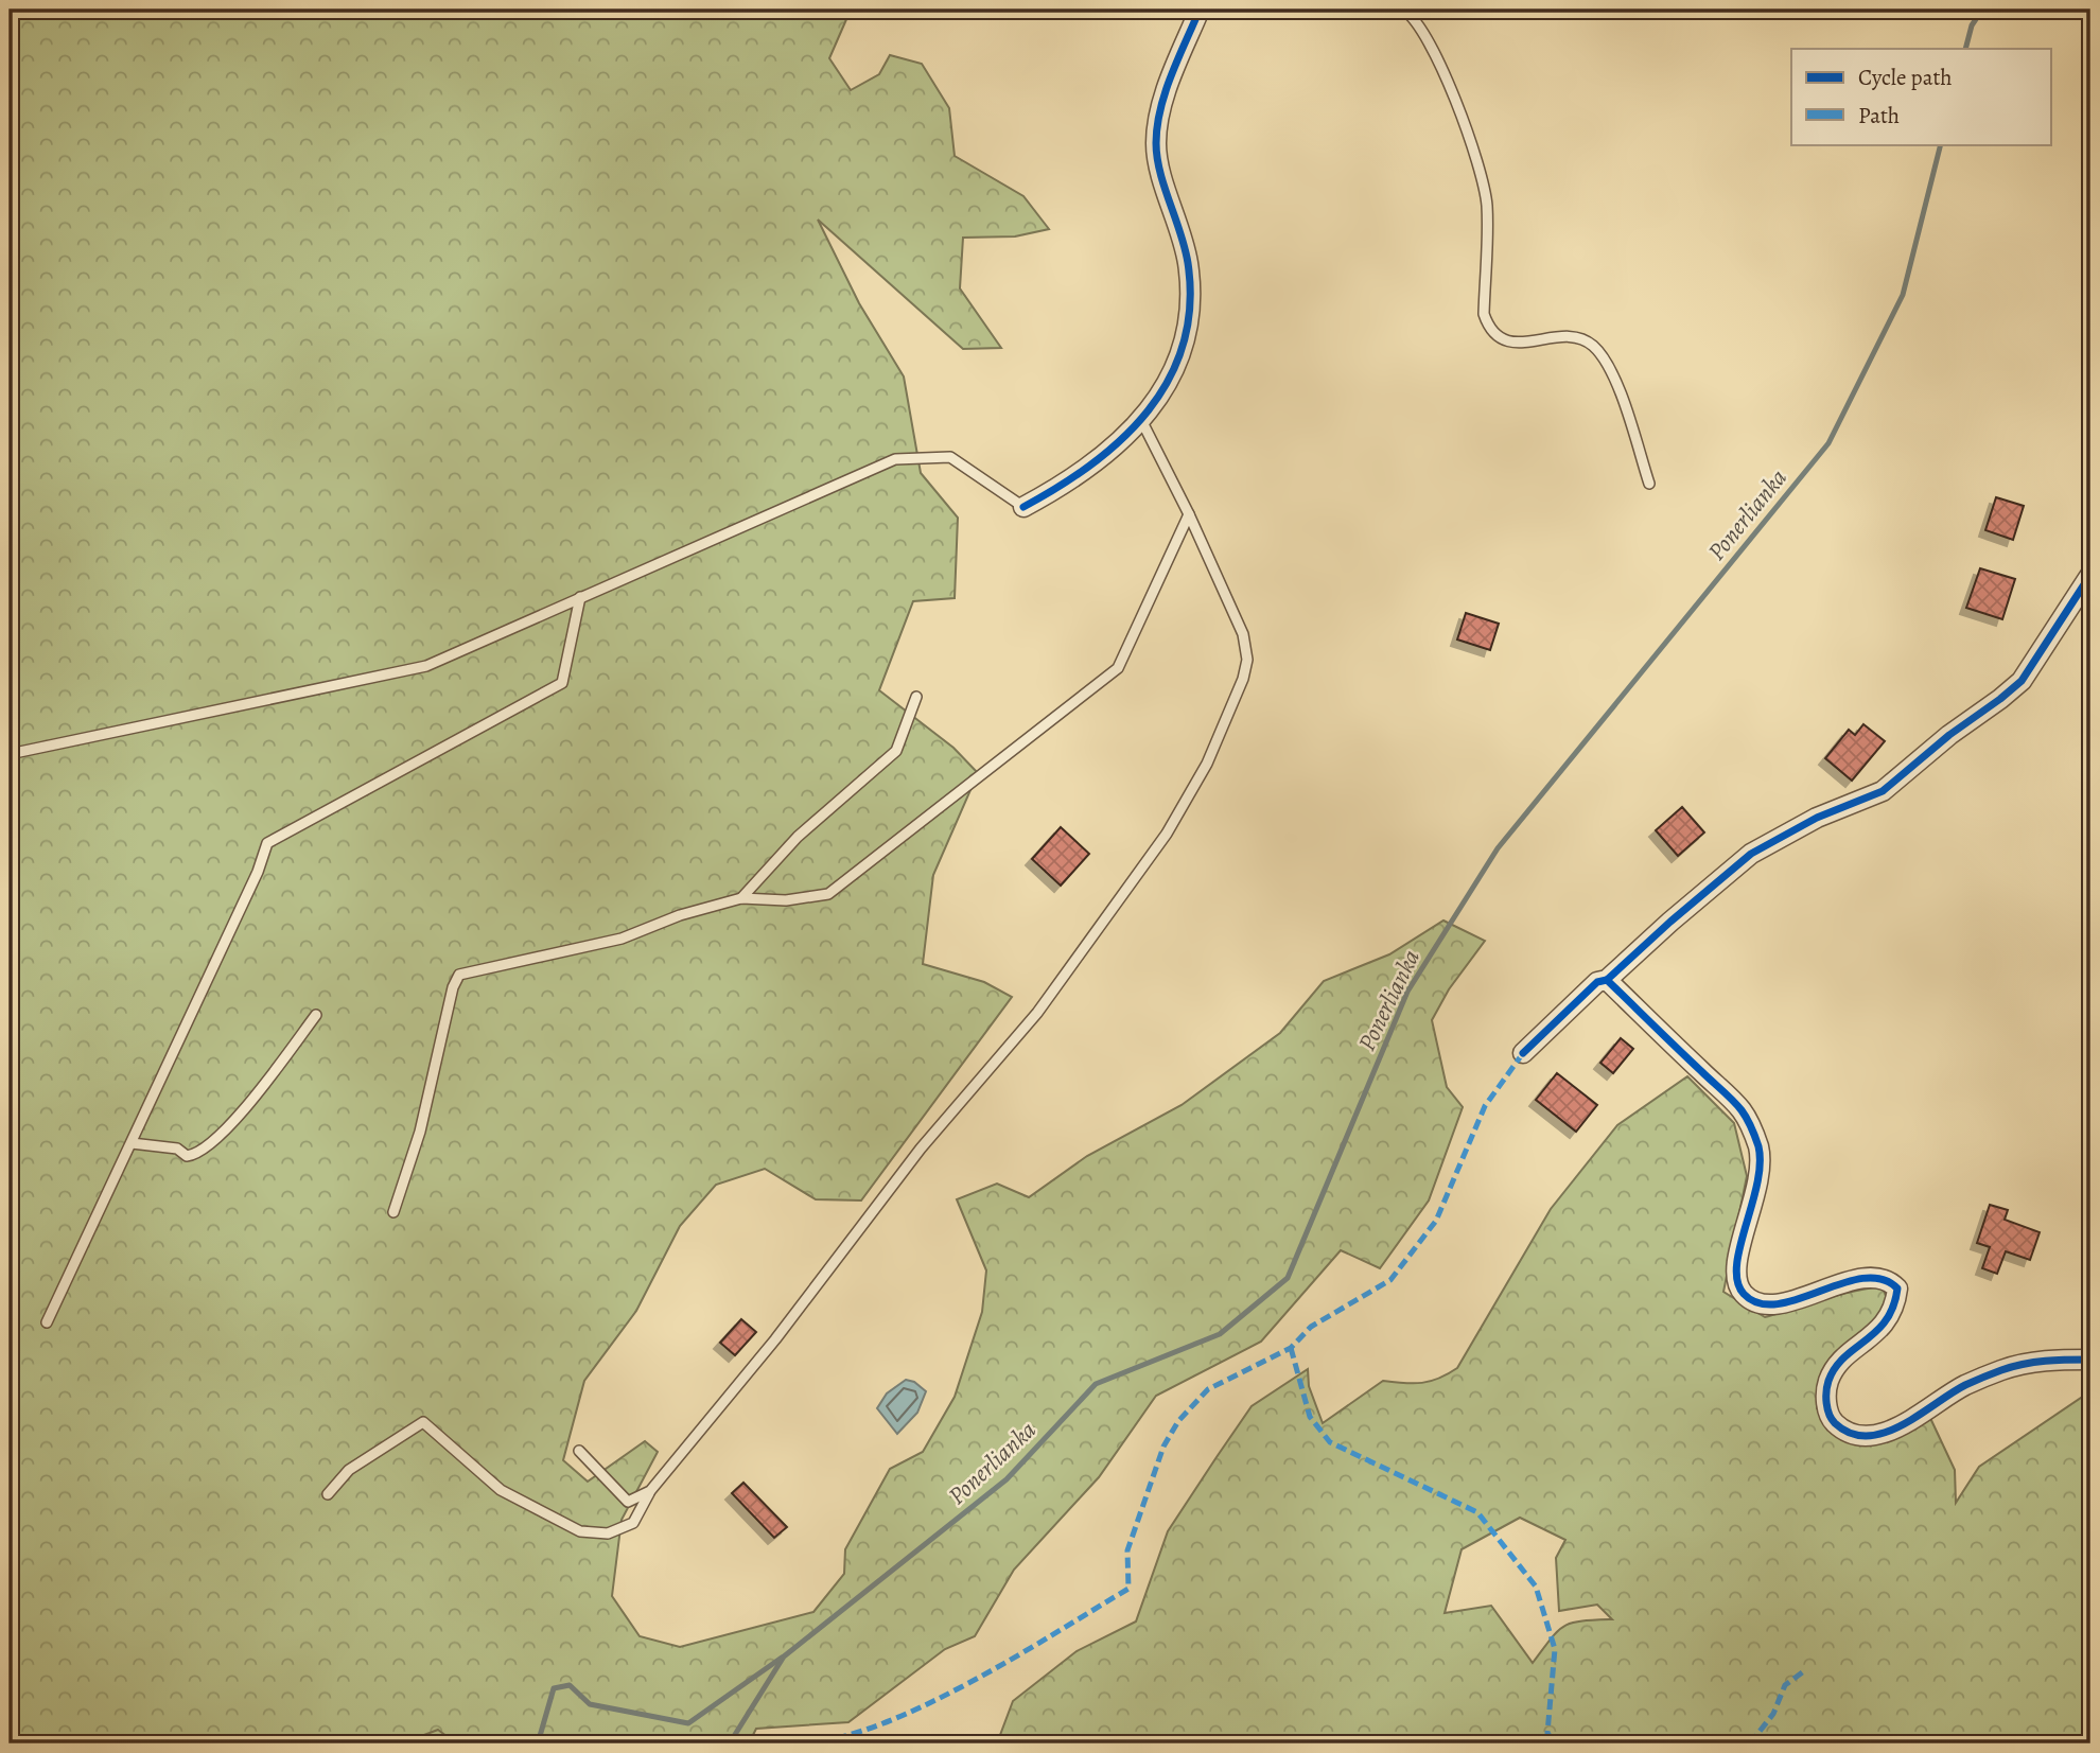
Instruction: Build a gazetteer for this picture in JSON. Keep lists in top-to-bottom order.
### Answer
{
  "water": ["Ponerlianka"],
  "legend": ["Cycle path", "Path"]
}
